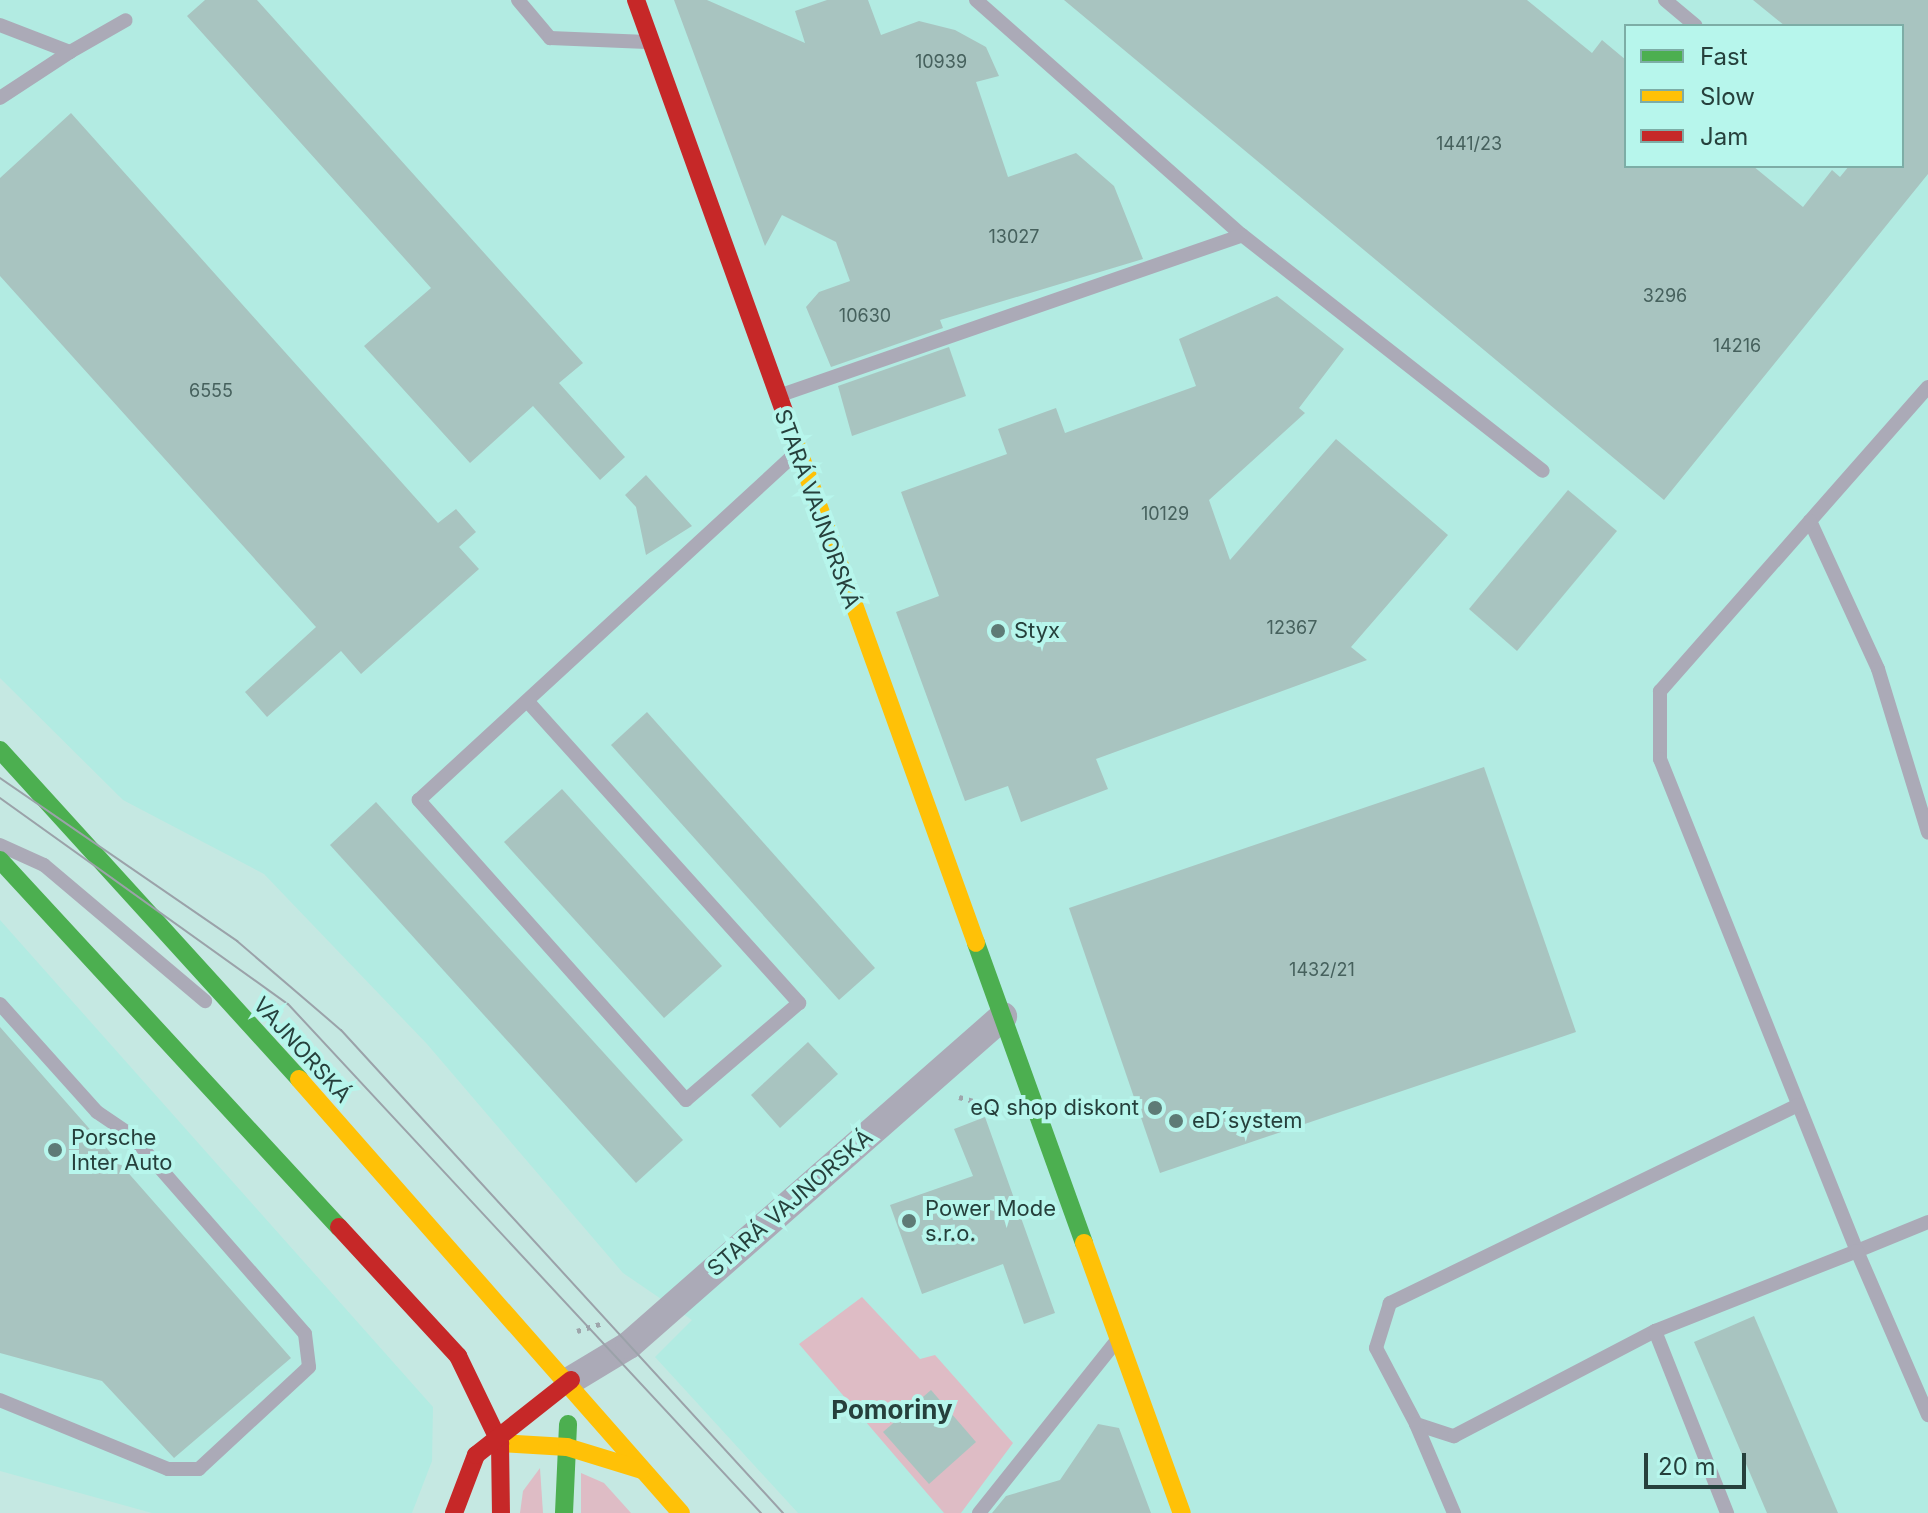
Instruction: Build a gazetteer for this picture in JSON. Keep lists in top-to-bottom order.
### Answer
{
  "streets": {
    "main road": ["STARÁ VAJNORSKÁ", "VAJNORSKÁ"]
  },
  "crossings": [
    ["STARÁ VAJNORSKÁ", "VAJNORSKÁ"]
  ],
  "districts": ["Pomoriny"],
  "places": [
    "Styx",
    "eQ shop diskont",
    "eD´system",
    "Porsche Inter Auto",
    "Power Mode s.r.o."
  ],
  "house_numbers": [
    "10939",
    "1441/23",
    "13027",
    "3296",
    "10630",
    "14216",
    "6555",
    "10129",
    "12367",
    "1432/21"
  ],
  "legend": ["Fast", "Slow", "Jam"],
  "scale_bar": "20 m"
}
